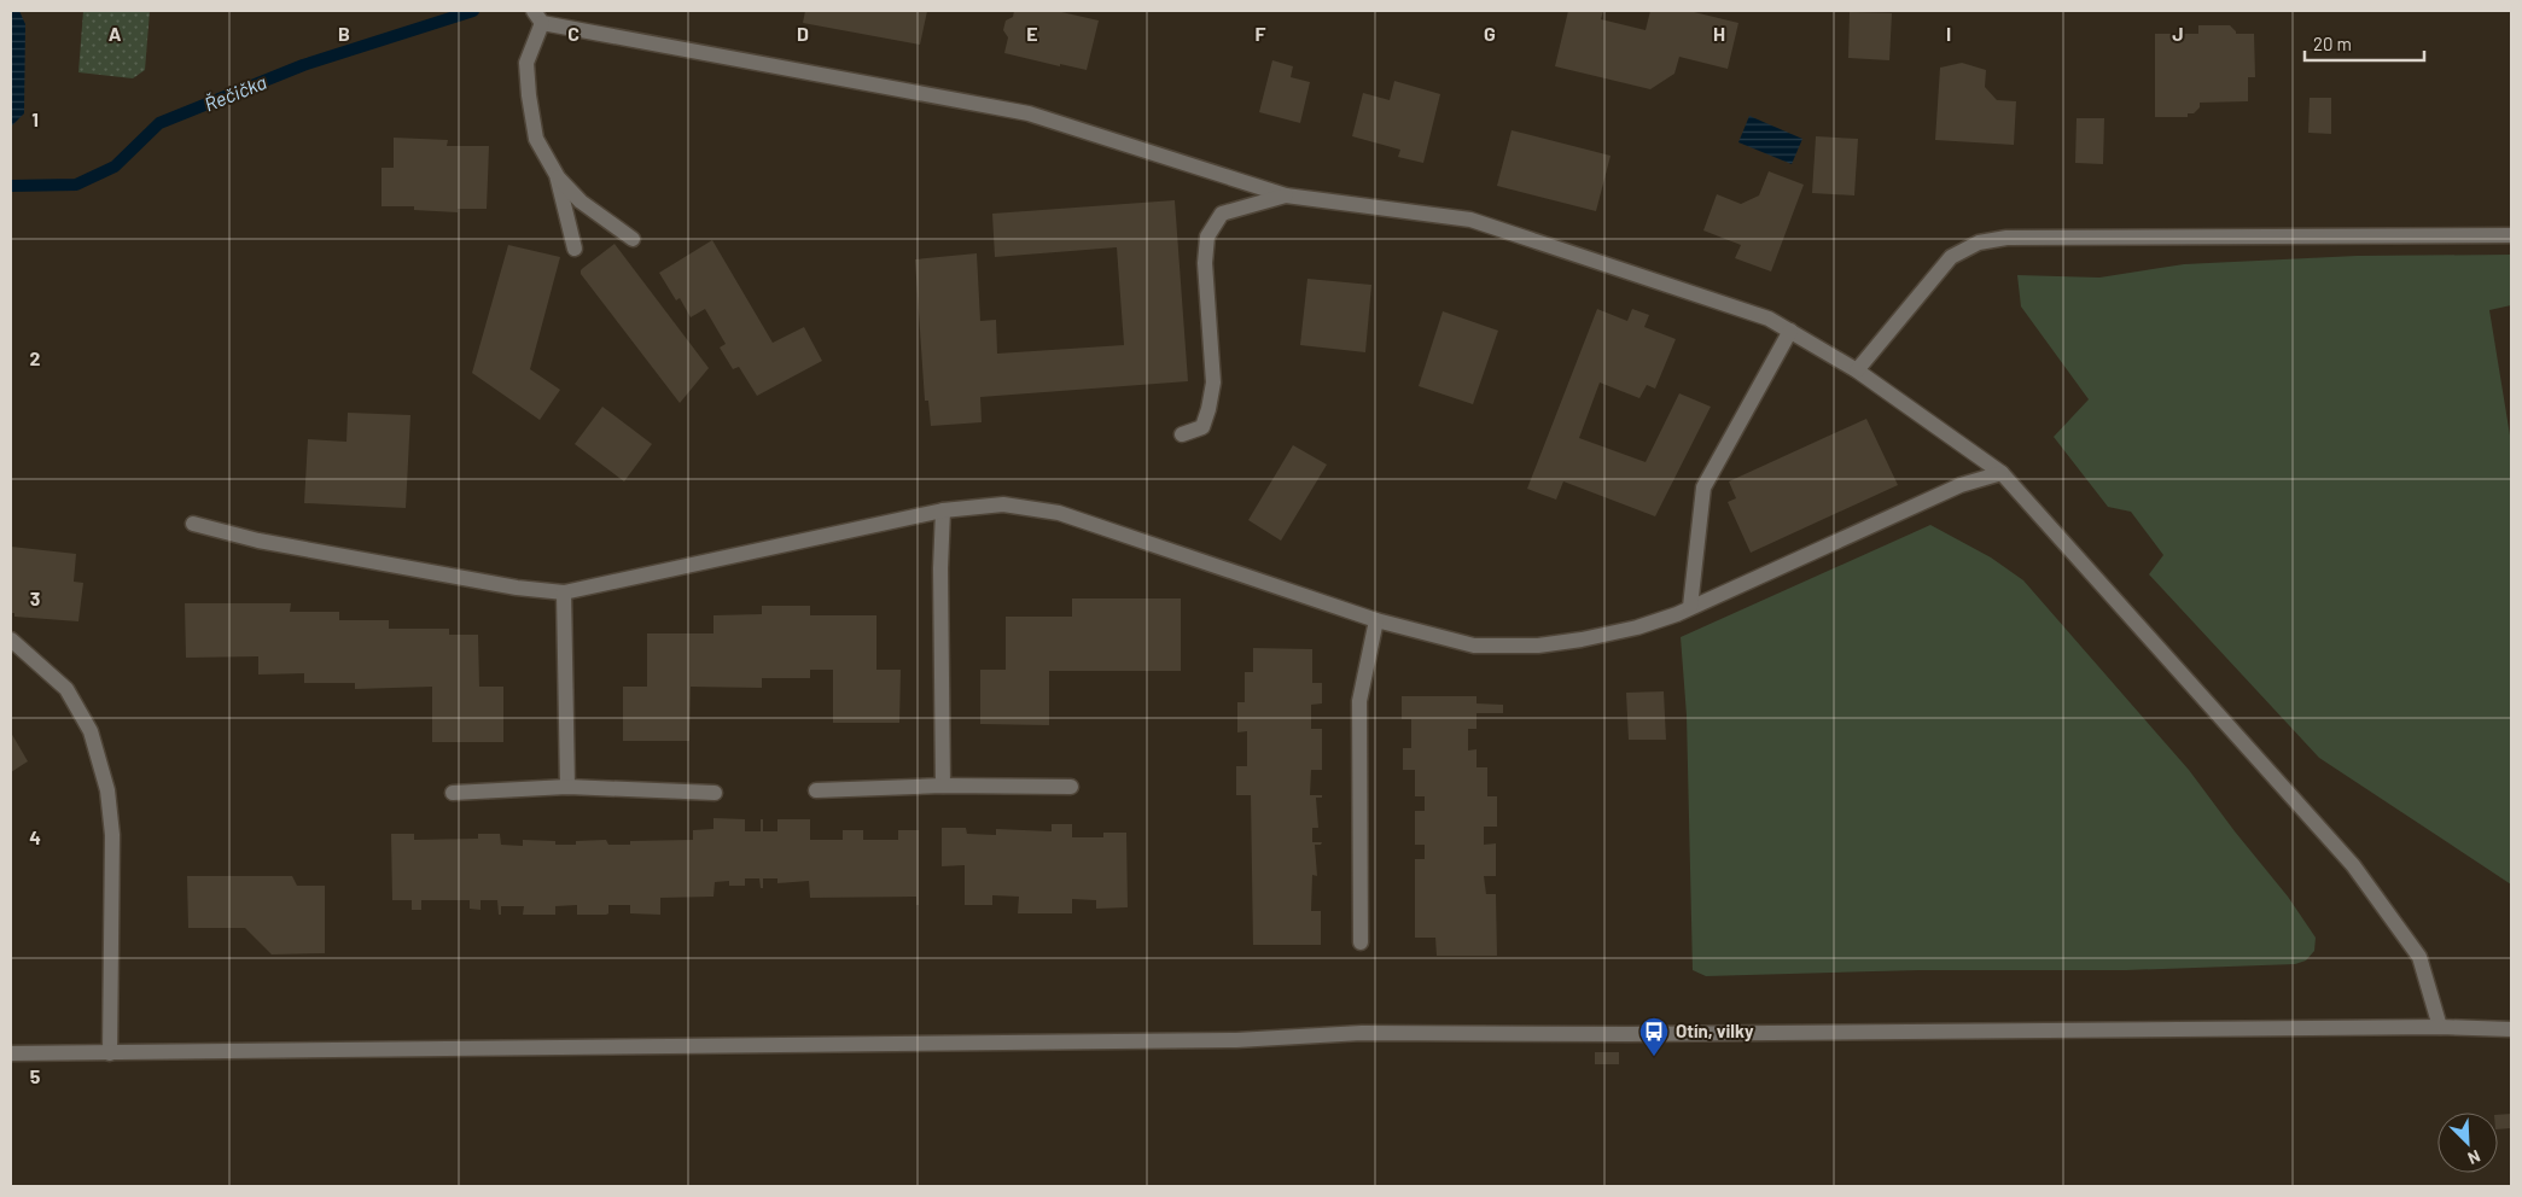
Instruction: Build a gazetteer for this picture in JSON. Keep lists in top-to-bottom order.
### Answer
{
  "water": ["Řečička"],
  "places": {
    "bus stop": ["Otín, vilky"]
  },
  "scale_bar": "20 m",
  "north": "bottom right",
  "grid": {
    "columns": [
      "A",
      "B",
      "C",
      "D",
      "E",
      "F",
      "G",
      "H",
      "I",
      "J"
    ],
    "rows": [
      "1",
      "2",
      "3",
      "4",
      "5"
    ]
  }
}
